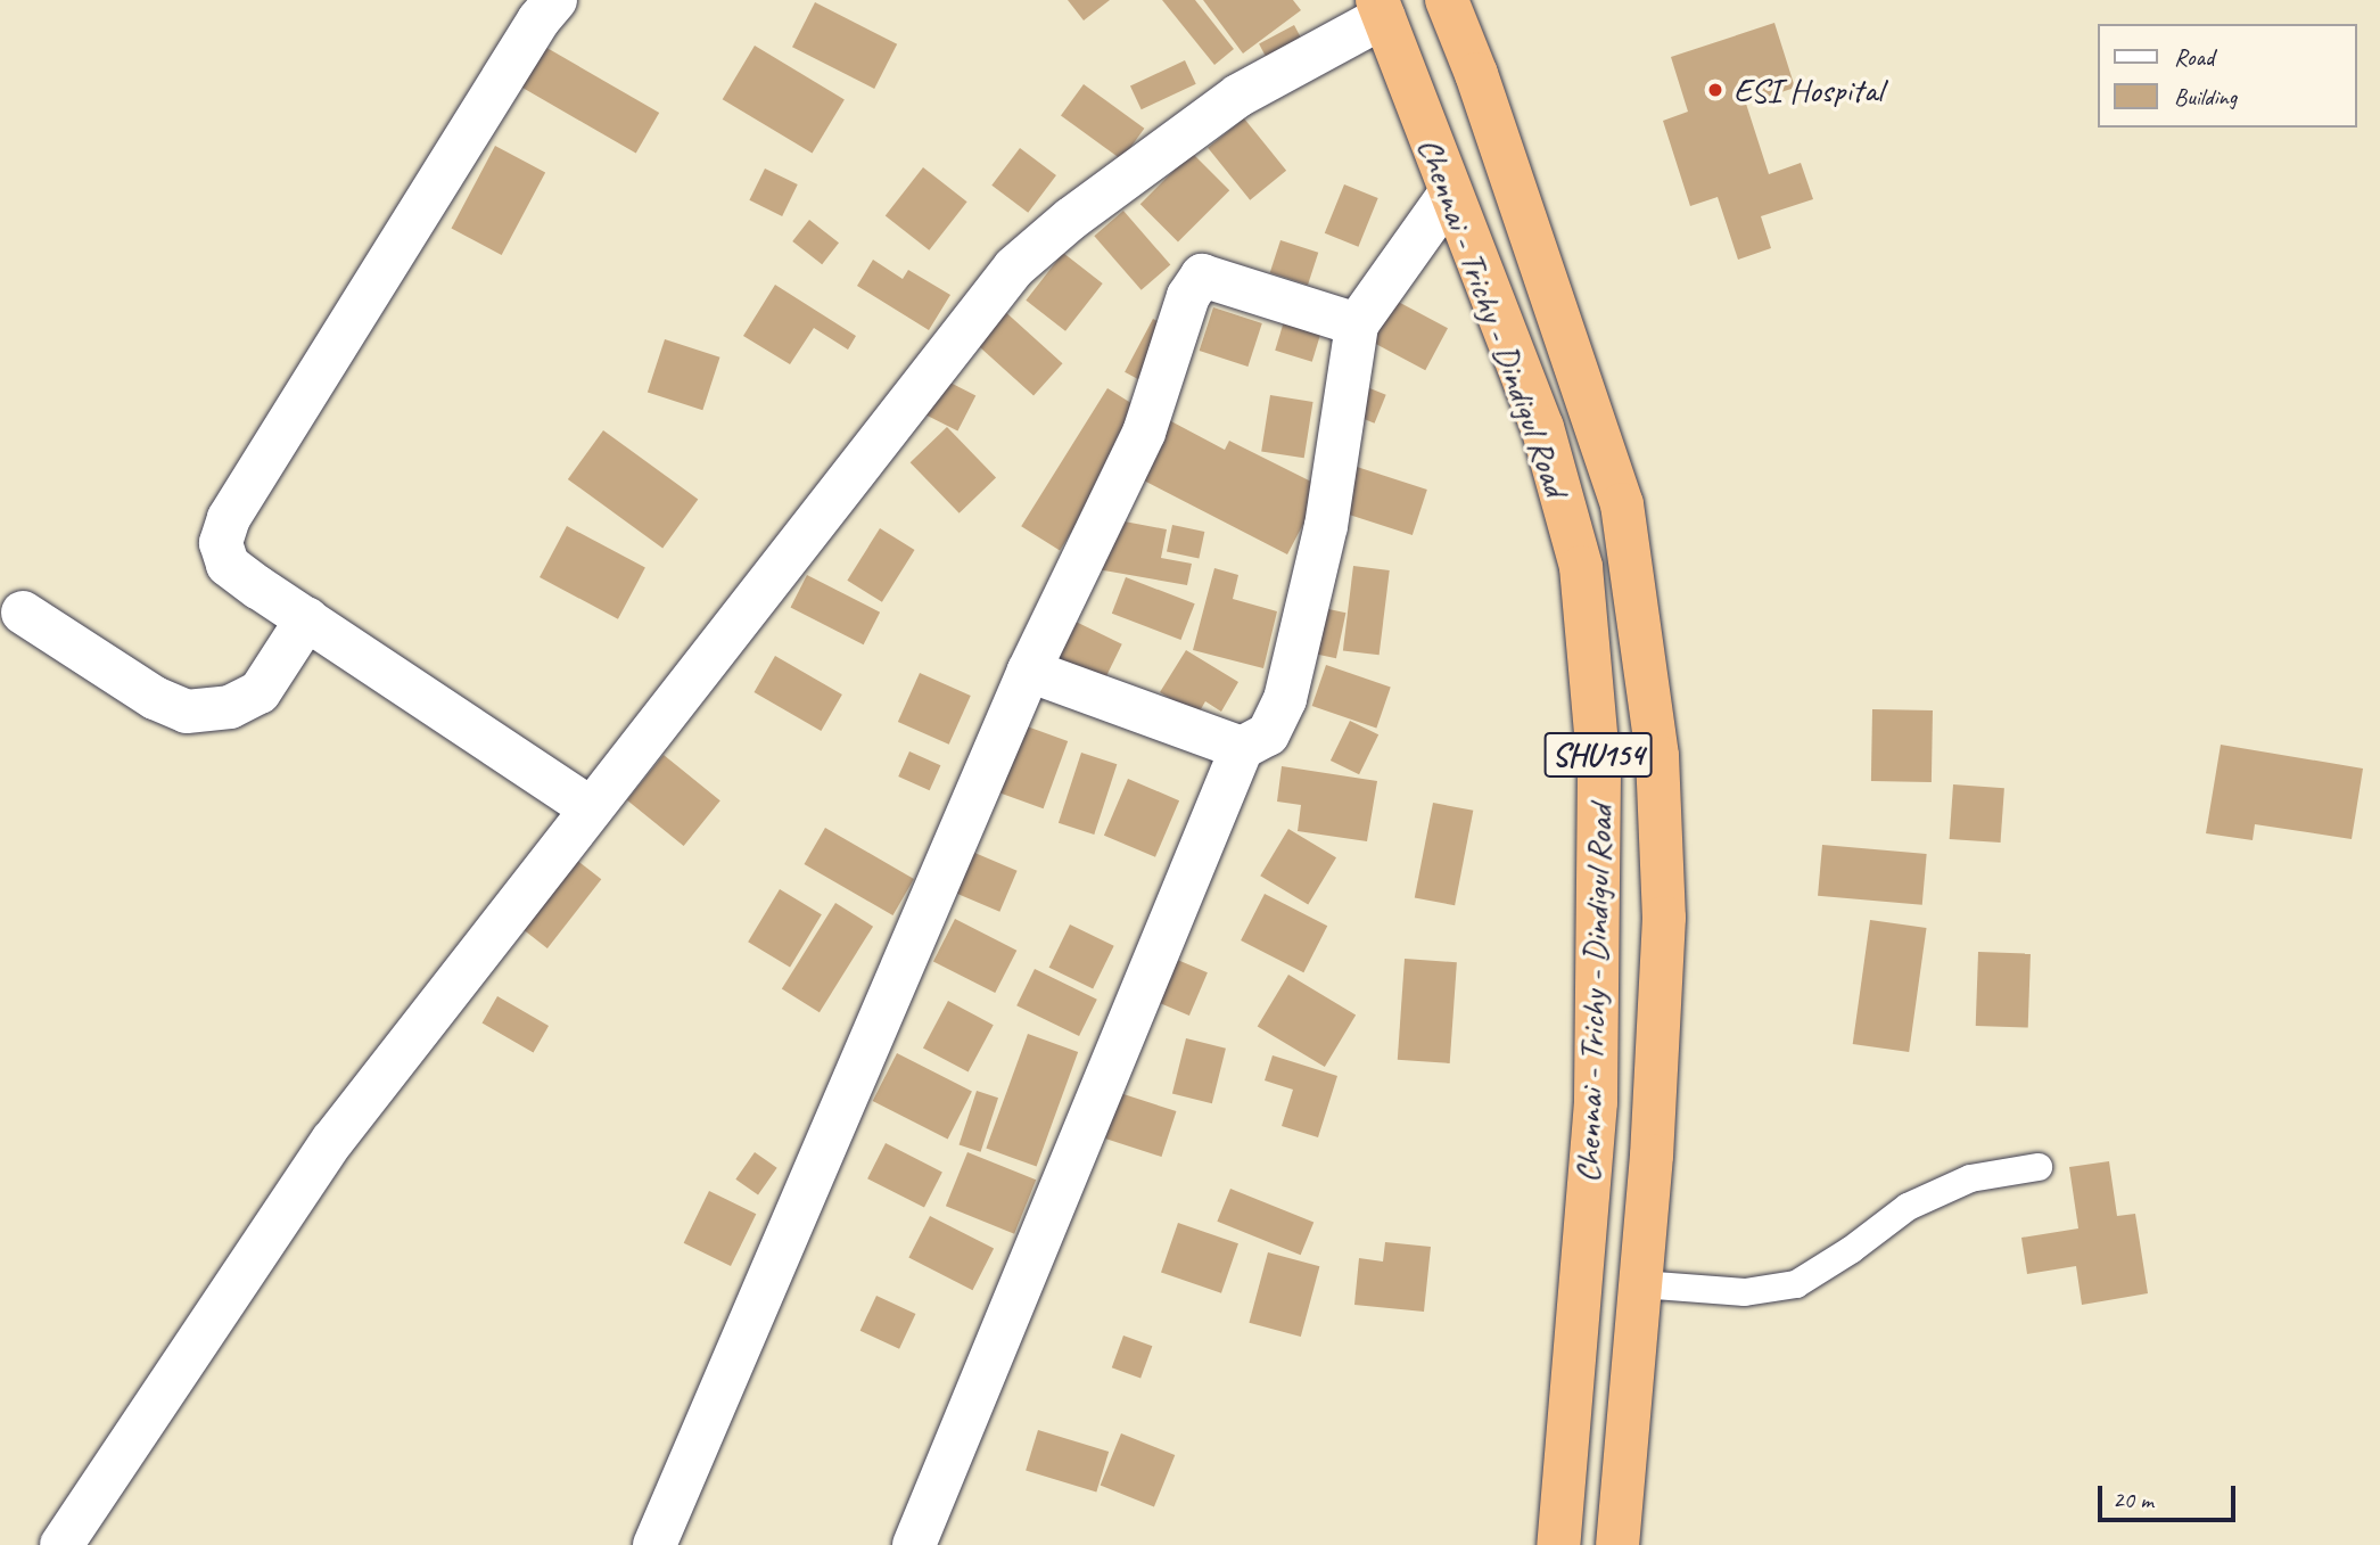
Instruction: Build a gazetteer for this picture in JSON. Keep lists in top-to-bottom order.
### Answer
{
  "streets": {
    "highway": ["Chennai - Trichy - Dindigul Road", "SHU154"]
  },
  "places": ["ESI Hospital"],
  "legend": ["Road", "Building"],
  "scale_bar": "20 m"
}
